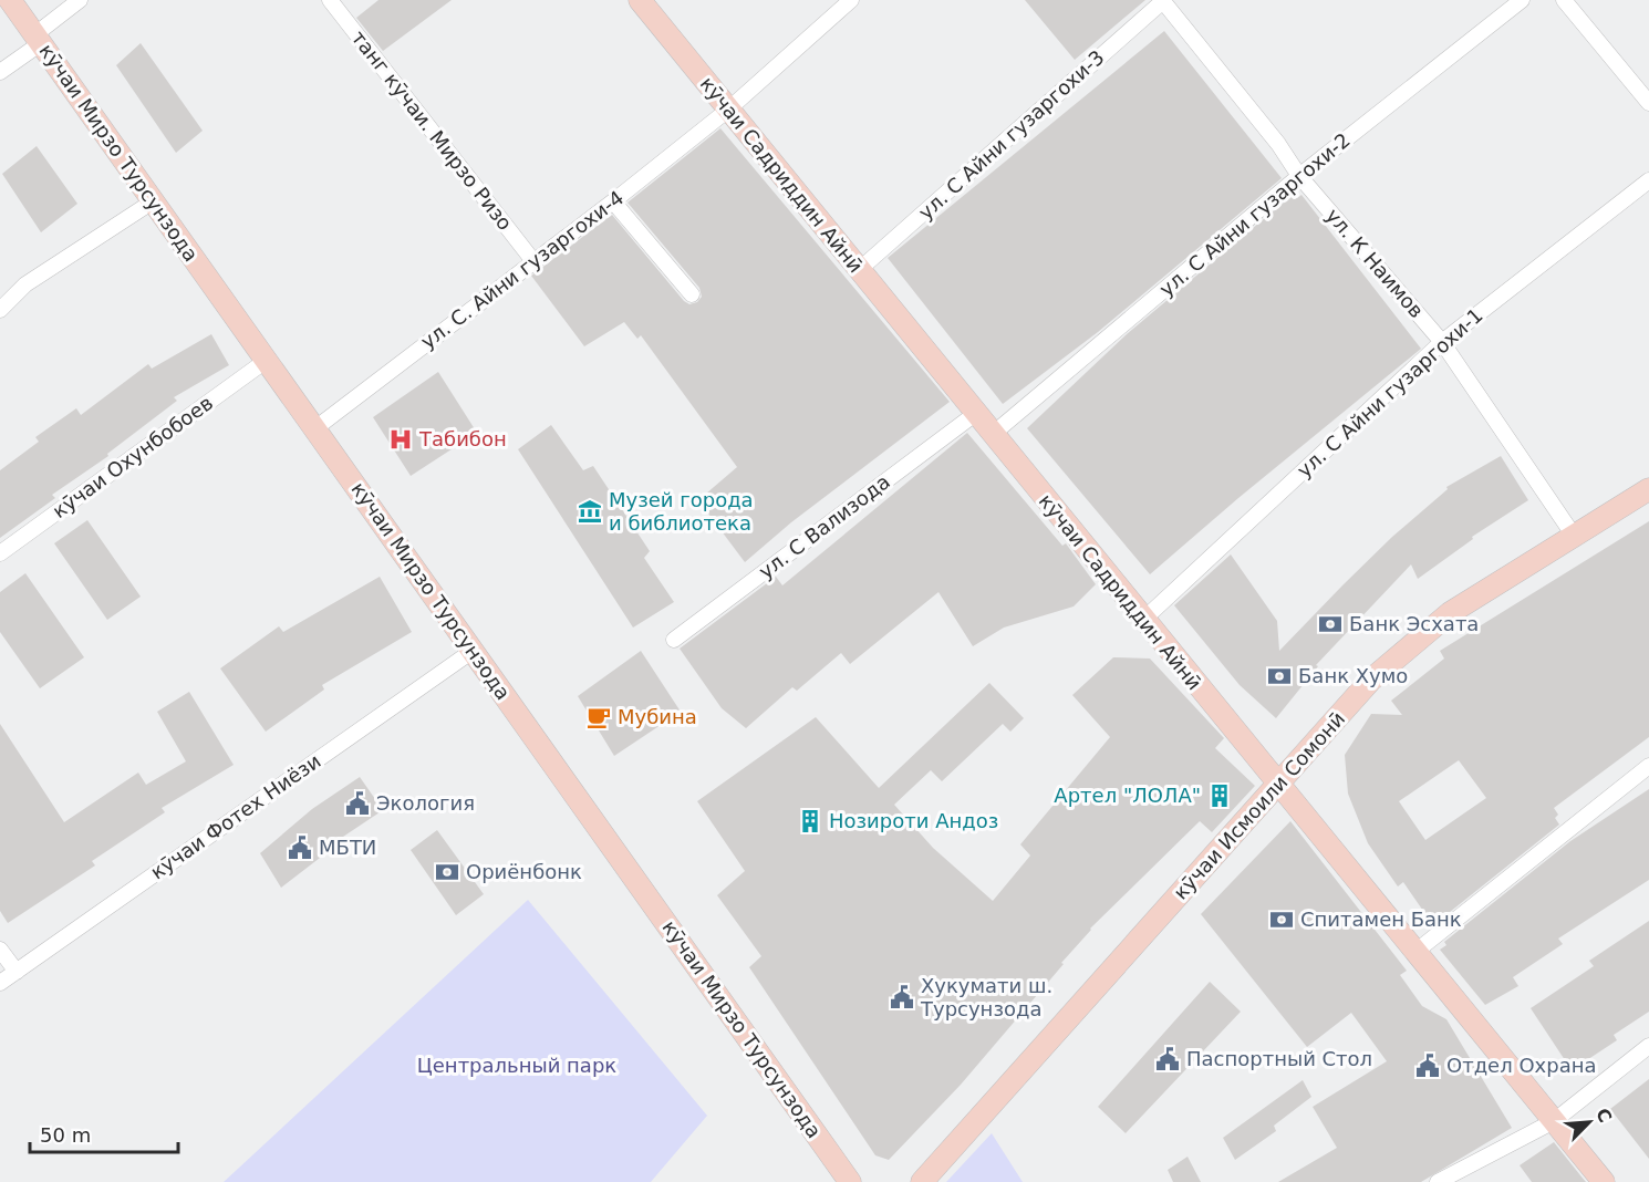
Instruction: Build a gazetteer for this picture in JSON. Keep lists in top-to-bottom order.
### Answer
{
  "streets": {
    "street": [
      "танг кӯчаи. Мирзо Ризо",
      "ул. С Айни гузаргохи-3",
      "кӯчаи Мирзо Турсунзода",
      "кӯчаи Садриддин Айнӣ",
      "ул. С Айни гузаргохи-2",
      "ул. К Наимов",
      "ул. С. Айни гузаргохи-4",
      "ул. С Айни гузаргохи-1",
      "кӯчаи Охунбобоев",
      "ул. С Вализода",
      "кӯчаи Исмоили Сомонӣ",
      "кӯчаи Фотех Ниёзи"
    ]
  },
  "crossings": [
    ["танг кӯчаи. Мирзо Ризо", "ул. С. Айни гузаргохи-4"],
    ["ул. С Айни гузаргохи-3", "кӯчаи Садриддин Айнӣ"],
    ["ул. С Айни гузаргохи-3", "ул. К Наимов"],
    ["кӯчаи Мирзо Турсунзода", "ул. С. Айни гузаргохи-4"],
    ["кӯчаи Мирзо Турсунзода", "кӯчаи Охунбобоев"],
    ["кӯчаи Мирзо Турсунзода", "кӯчаи Фотех Ниёзи"],
    ["кӯчаи Садриддин Айнӣ", "ул. С Айни гузаргохи-2"],
    ["кӯчаи Садриддин Айнӣ", "ул. С. Айни гузаргохи-4"],
    ["кӯчаи Садриддин Айнӣ", "ул. С Айни гузаргохи-1"],
    ["кӯчаи Садриддин Айнӣ", "ул. С Вализода"],
    ["кӯчаи Садриддин Айнӣ", "кӯчаи Исмоили Сомонӣ"],
    ["ул. С Айни гузаргохи-2", "ул. К Наимов"],
    ["ул. К Наимов", "ул. С Айни гузаргохи-1"],
    ["ул. К Наимов", "кӯчаи Исмоили Сомонӣ"]
  ],
  "parks": ["Центральный парк"],
  "places": {
    "hospital": ["Табибон"],
    "museum": ["Музей города и библиотека"],
    "bank": [
      "Банк Эсхата",
      "Банк Хумо",
      "Ориёнбонк",
      "Спитамен Банк"
    ],
    "cafe": ["Мубина"],
    "building": ["Артел \"ЛОЛА\"", "Нозироти Андоз"],
    "public building": [
      "Экология",
      "МБТИ",
      "Хукумати ш. Турсунзода",
      "Паспортный Стол",
      "Отдел Охрана"
    ]
  },
  "scale_bar": "50 m",
  "north": "top right"
}
